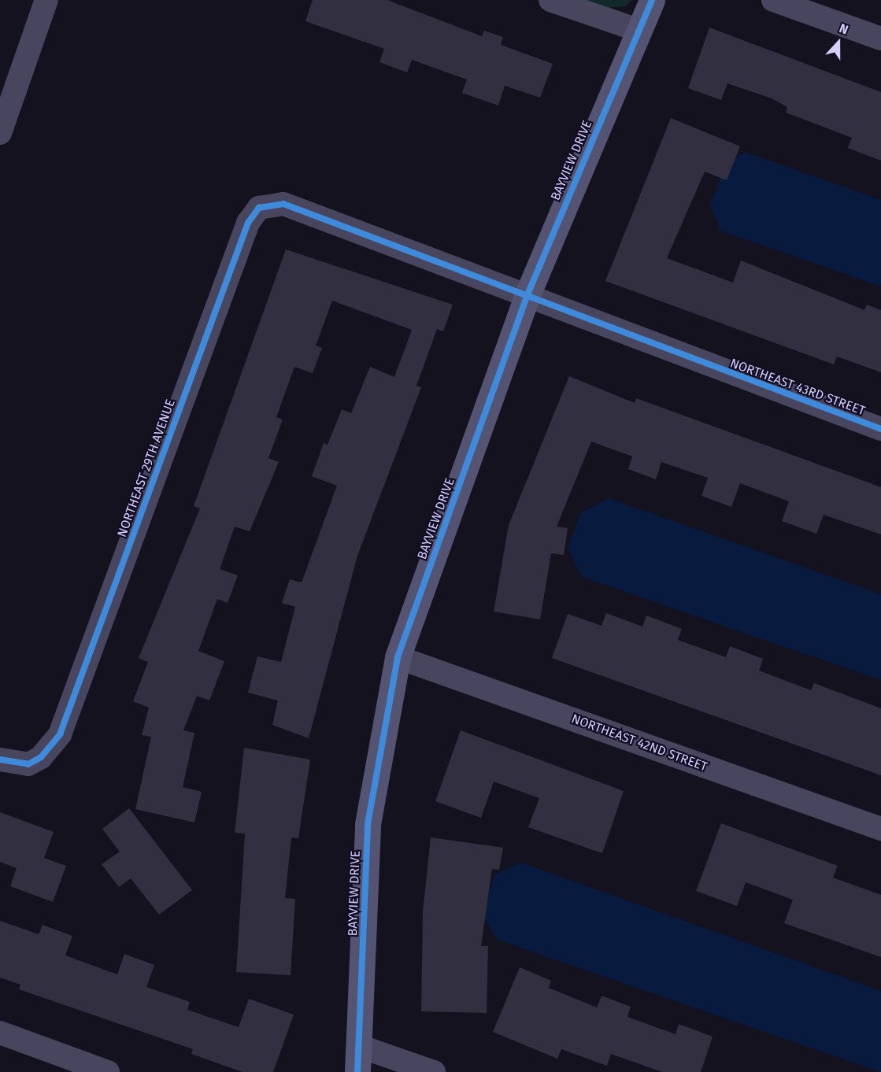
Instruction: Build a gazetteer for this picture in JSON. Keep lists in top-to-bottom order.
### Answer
{
  "streets": {
    "street": [
      "BAYVIEW DRIVE",
      "NORTHEAST 43RD STREET",
      "NORTHEAST 29TH AVENUE",
      "NORTHEAST 42ND STREET"
    ]
  },
  "crossings": [
    ["BAYVIEW DRIVE", "NORTHEAST 43RD STREET"],
    ["BAYVIEW DRIVE", "NORTHEAST 42ND STREET"],
    ["NORTHEAST 43RD STREET", "NORTHEAST 29TH AVENUE"]
  ],
  "north": "top"
}
